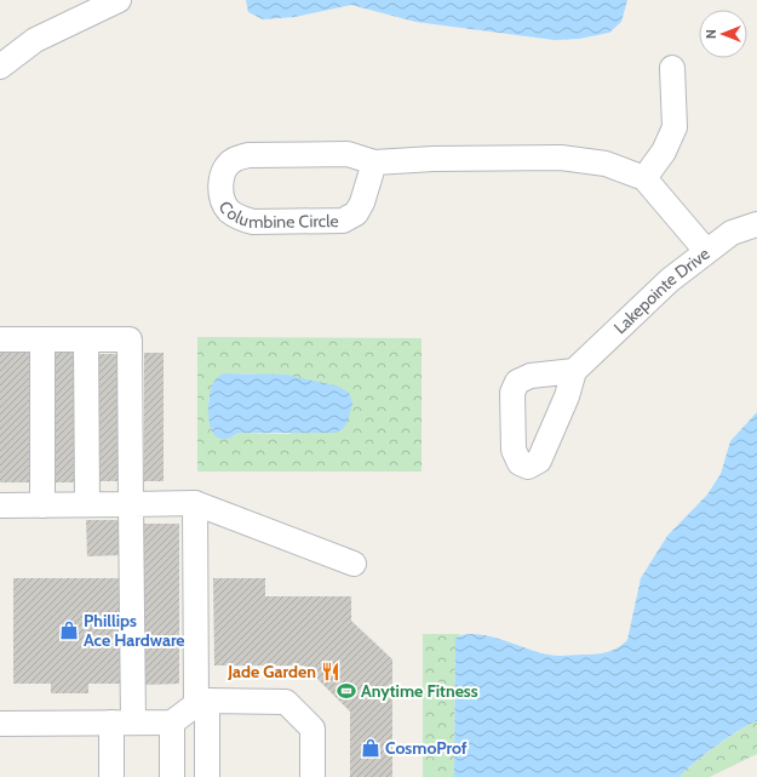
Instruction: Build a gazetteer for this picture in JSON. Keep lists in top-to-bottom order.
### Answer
{
  "streets": {
    "street": ["Columbine Circle", "Lakepointe Drive"]
  },
  "crossings": [
    ["Columbine Circle", "Lakepointe Drive"]
  ],
  "places": {
    "shop": ["Phillips Ace Hardware", "CosmoProf"],
    "restaurant": ["Jade Garden"],
    "sports": ["Anytime Fitness"]
  },
  "north": "left"
}
